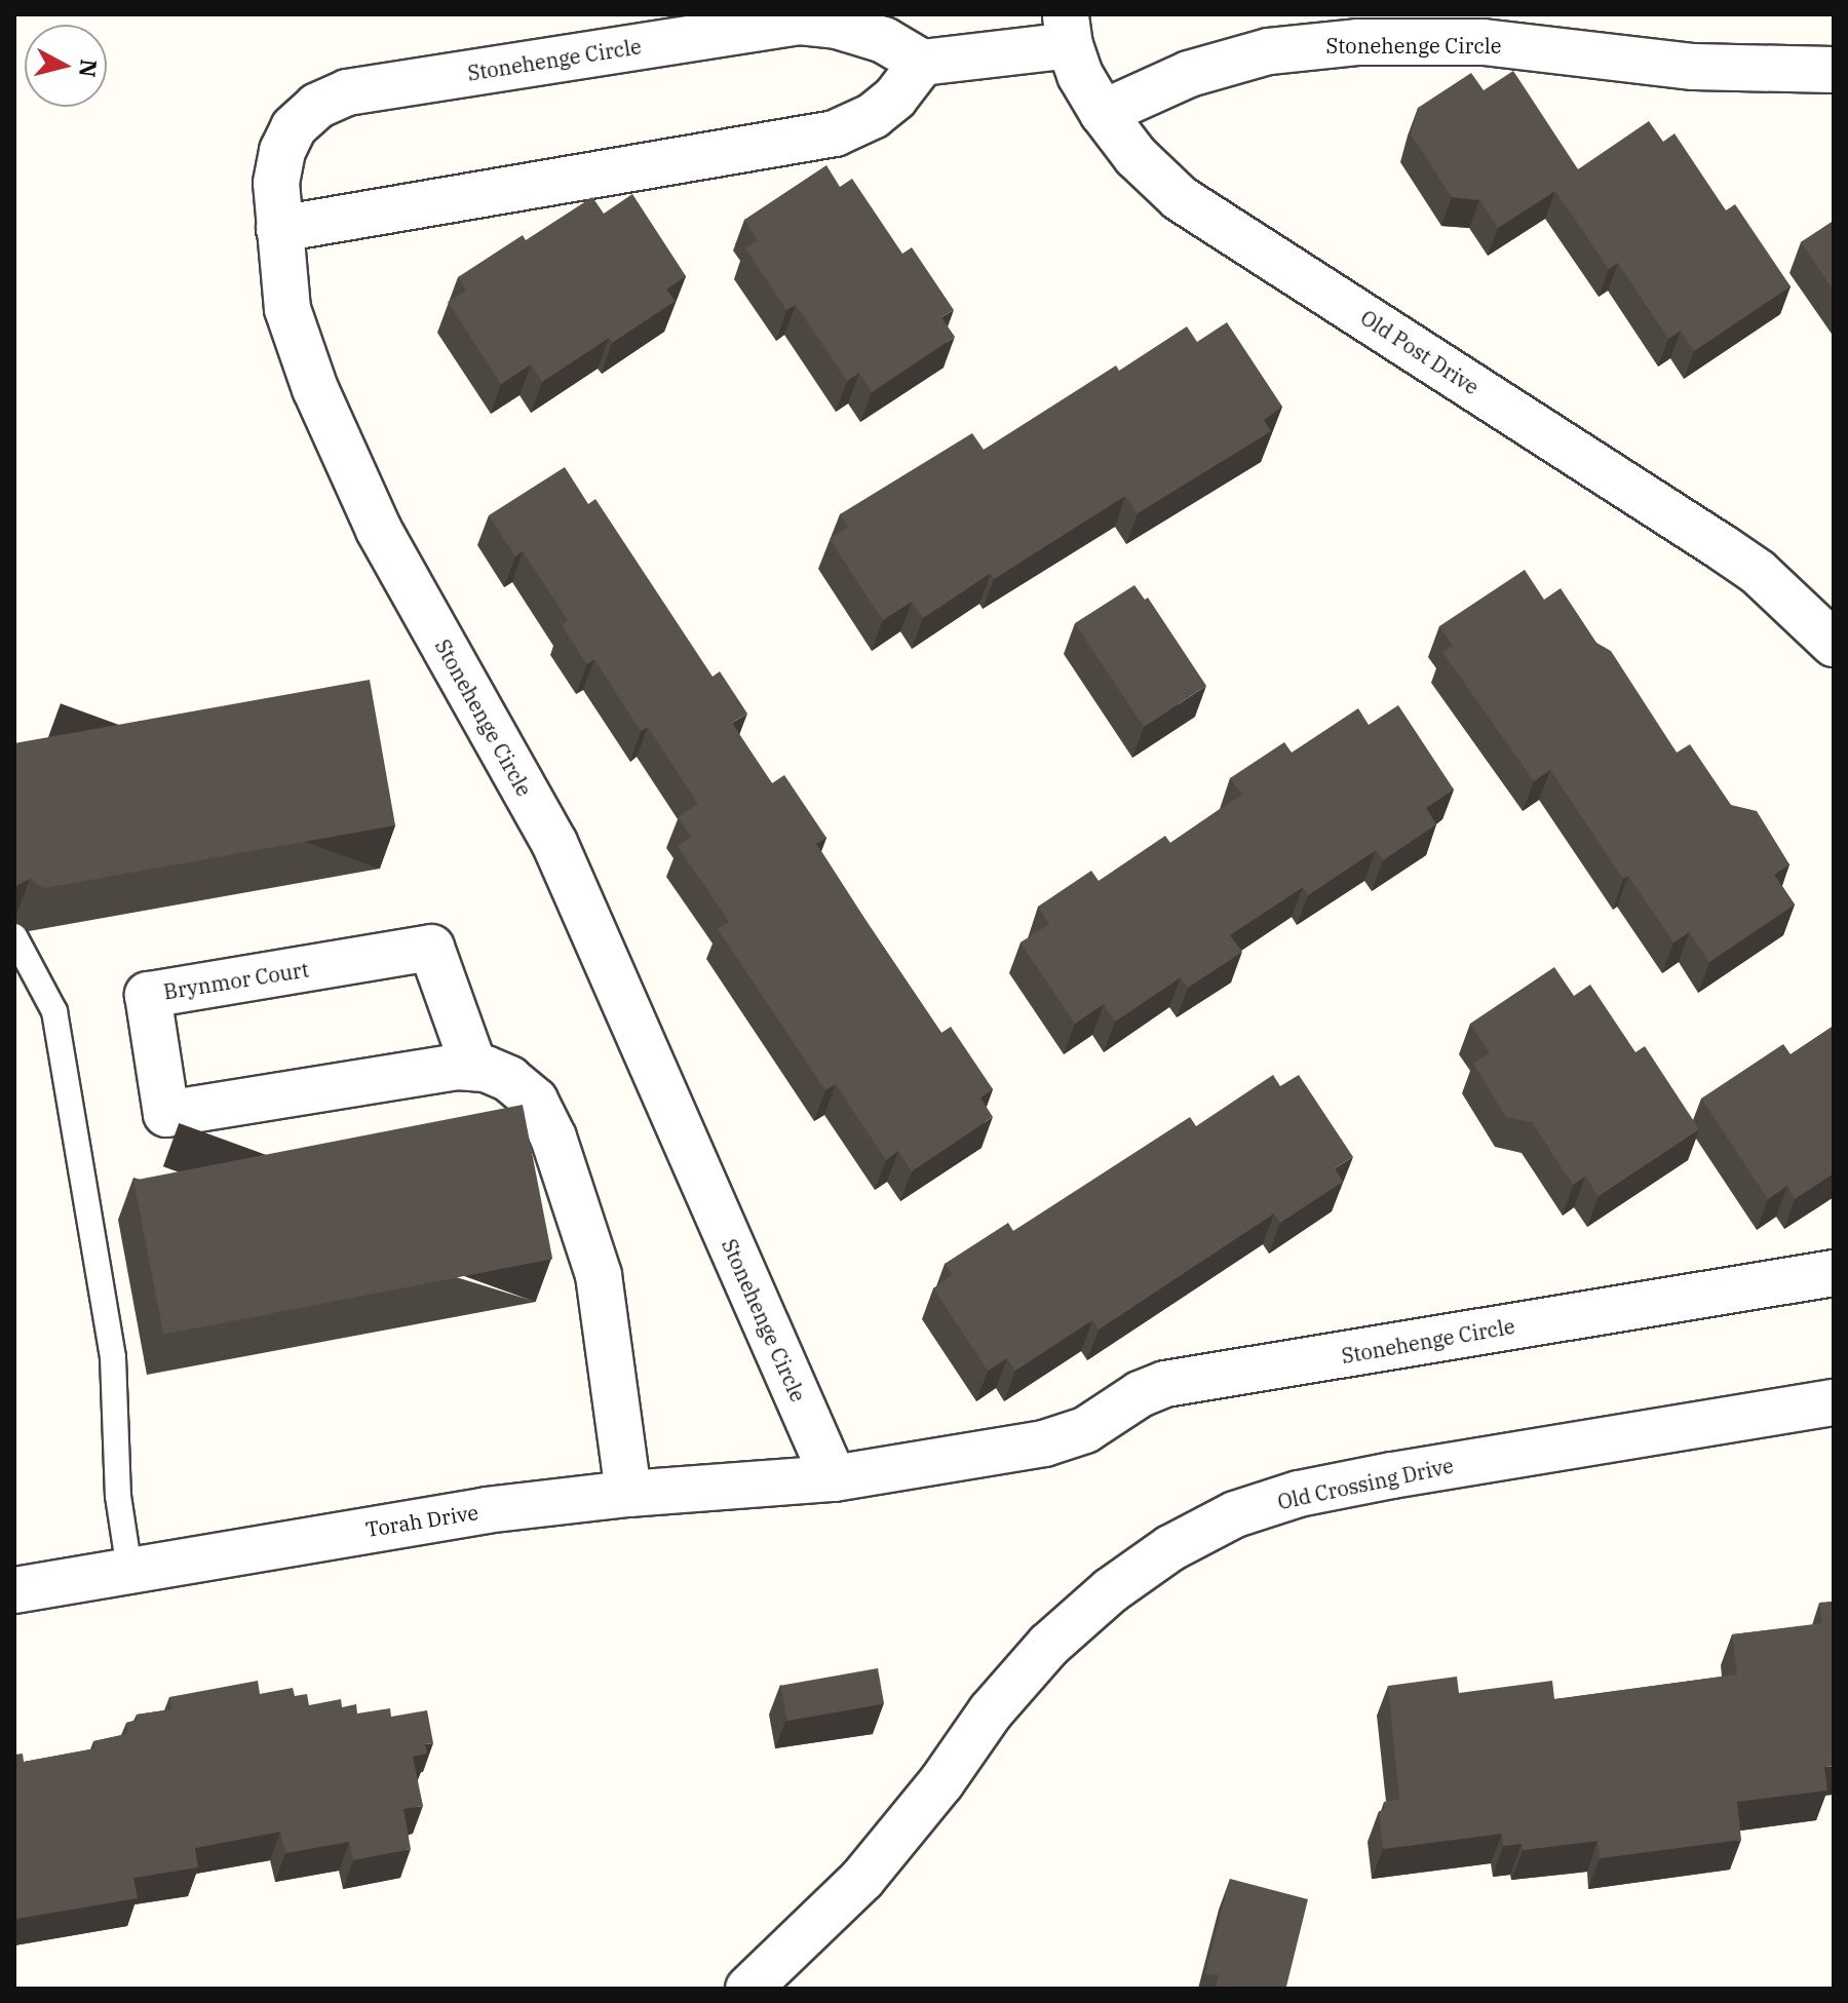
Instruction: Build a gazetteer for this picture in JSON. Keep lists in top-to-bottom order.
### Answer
{
  "streets": {
    "street": [
      "Stonehenge Circle",
      "Old Post Drive",
      "Brynmor Court",
      "Old Crossing Drive",
      "Torah Drive"
    ]
  },
  "crossings": [
    ["Stonehenge Circle", "Old Post Drive"],
    ["Stonehenge Circle", "Torah Drive"],
    ["Brynmor Court", "Torah Drive"]
  ],
  "north": "right"
}
